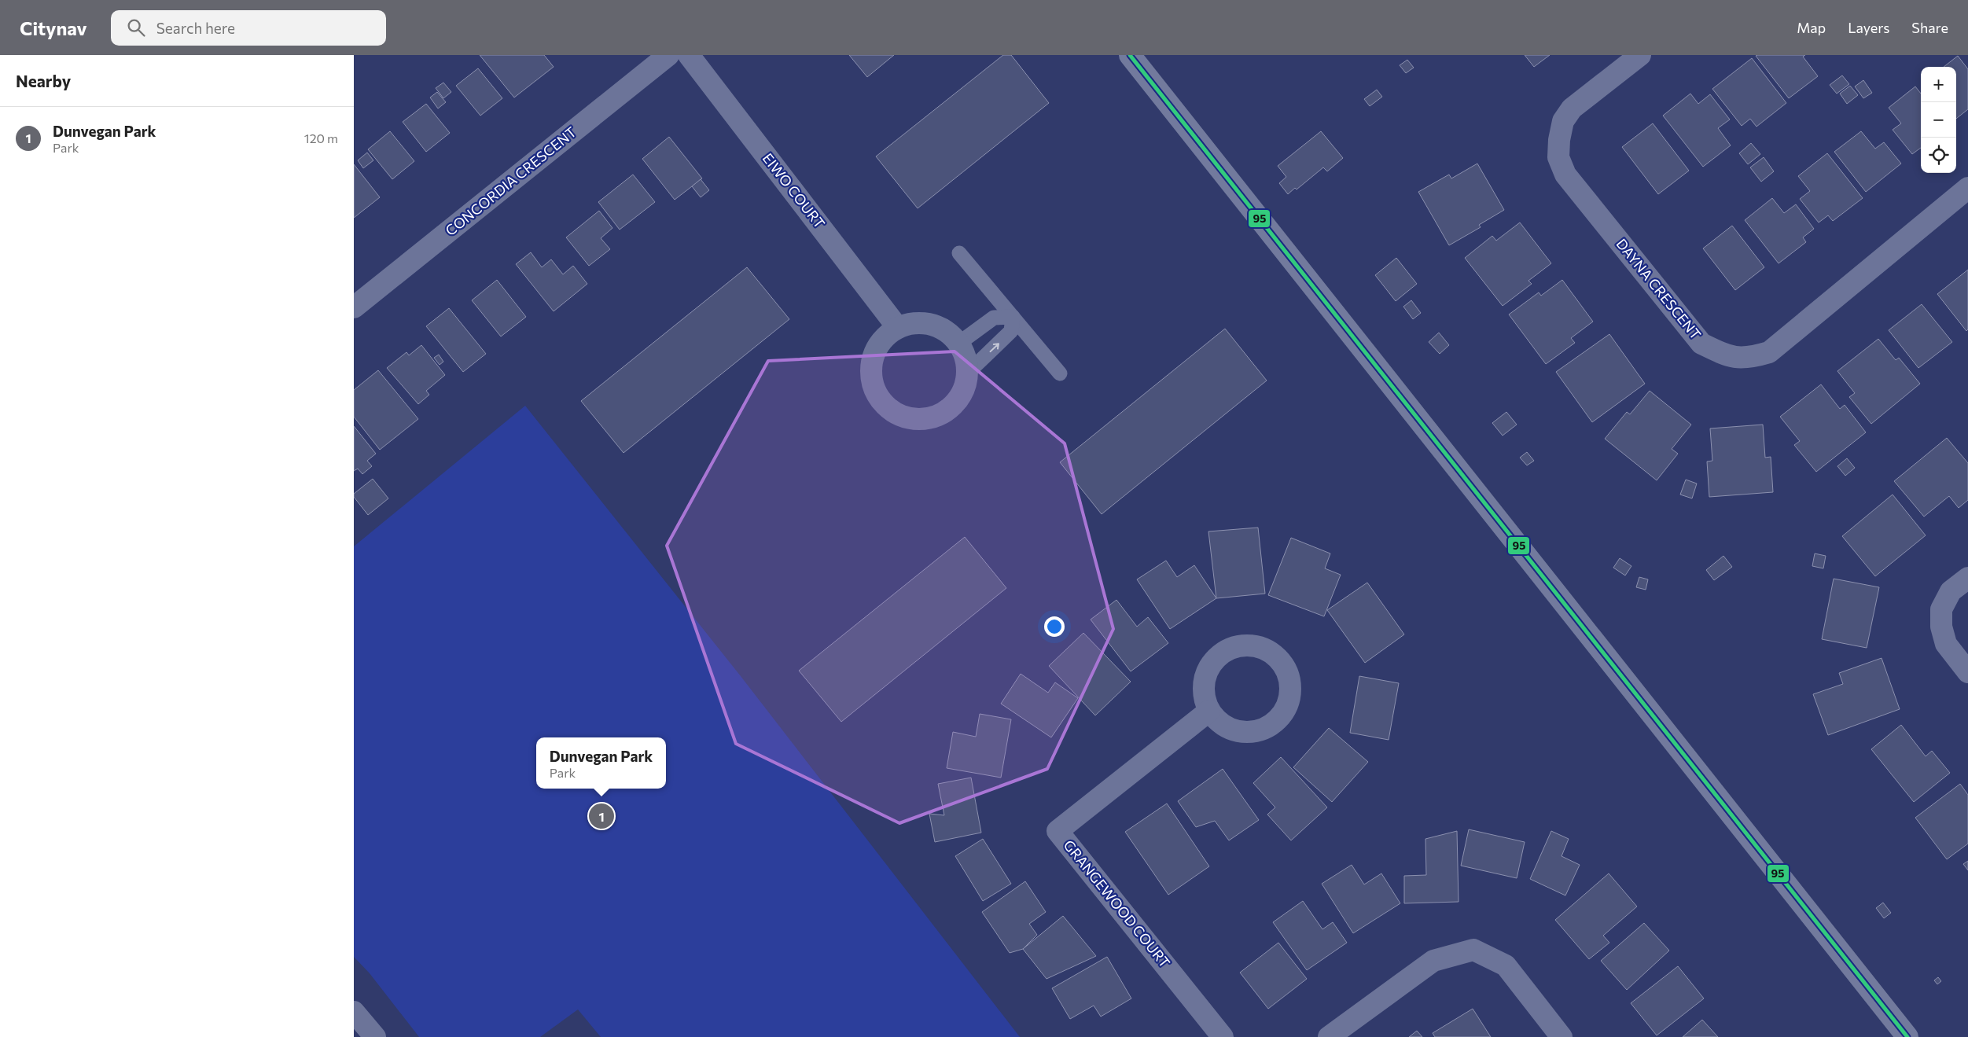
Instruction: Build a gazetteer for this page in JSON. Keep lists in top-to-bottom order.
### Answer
{
  "streets": {
    "street": [
      "CONCORDIA CRESCENT",
      "EIWO COURT",
      "DAYNA CRESCENT",
      "GRANGEWOOD COURT"
    ]
  },
  "lines": ["transit line 95"],
  "page": {
    "header": "Citynav",
    "search": "Search here",
    "nav": ["Map", "Layers", "Share"],
    "heading": "Nearby",
    "map_buttons": ["+", "−"],
    "list": [
      {
        "mark": "1",
        "name": "Dunvegan Park",
        "note": "Park",
        "value": "120 m"
      }
    ],
    "popup": ["Dunvegan Park", "Park"],
    "pins": "1"
  }
}
